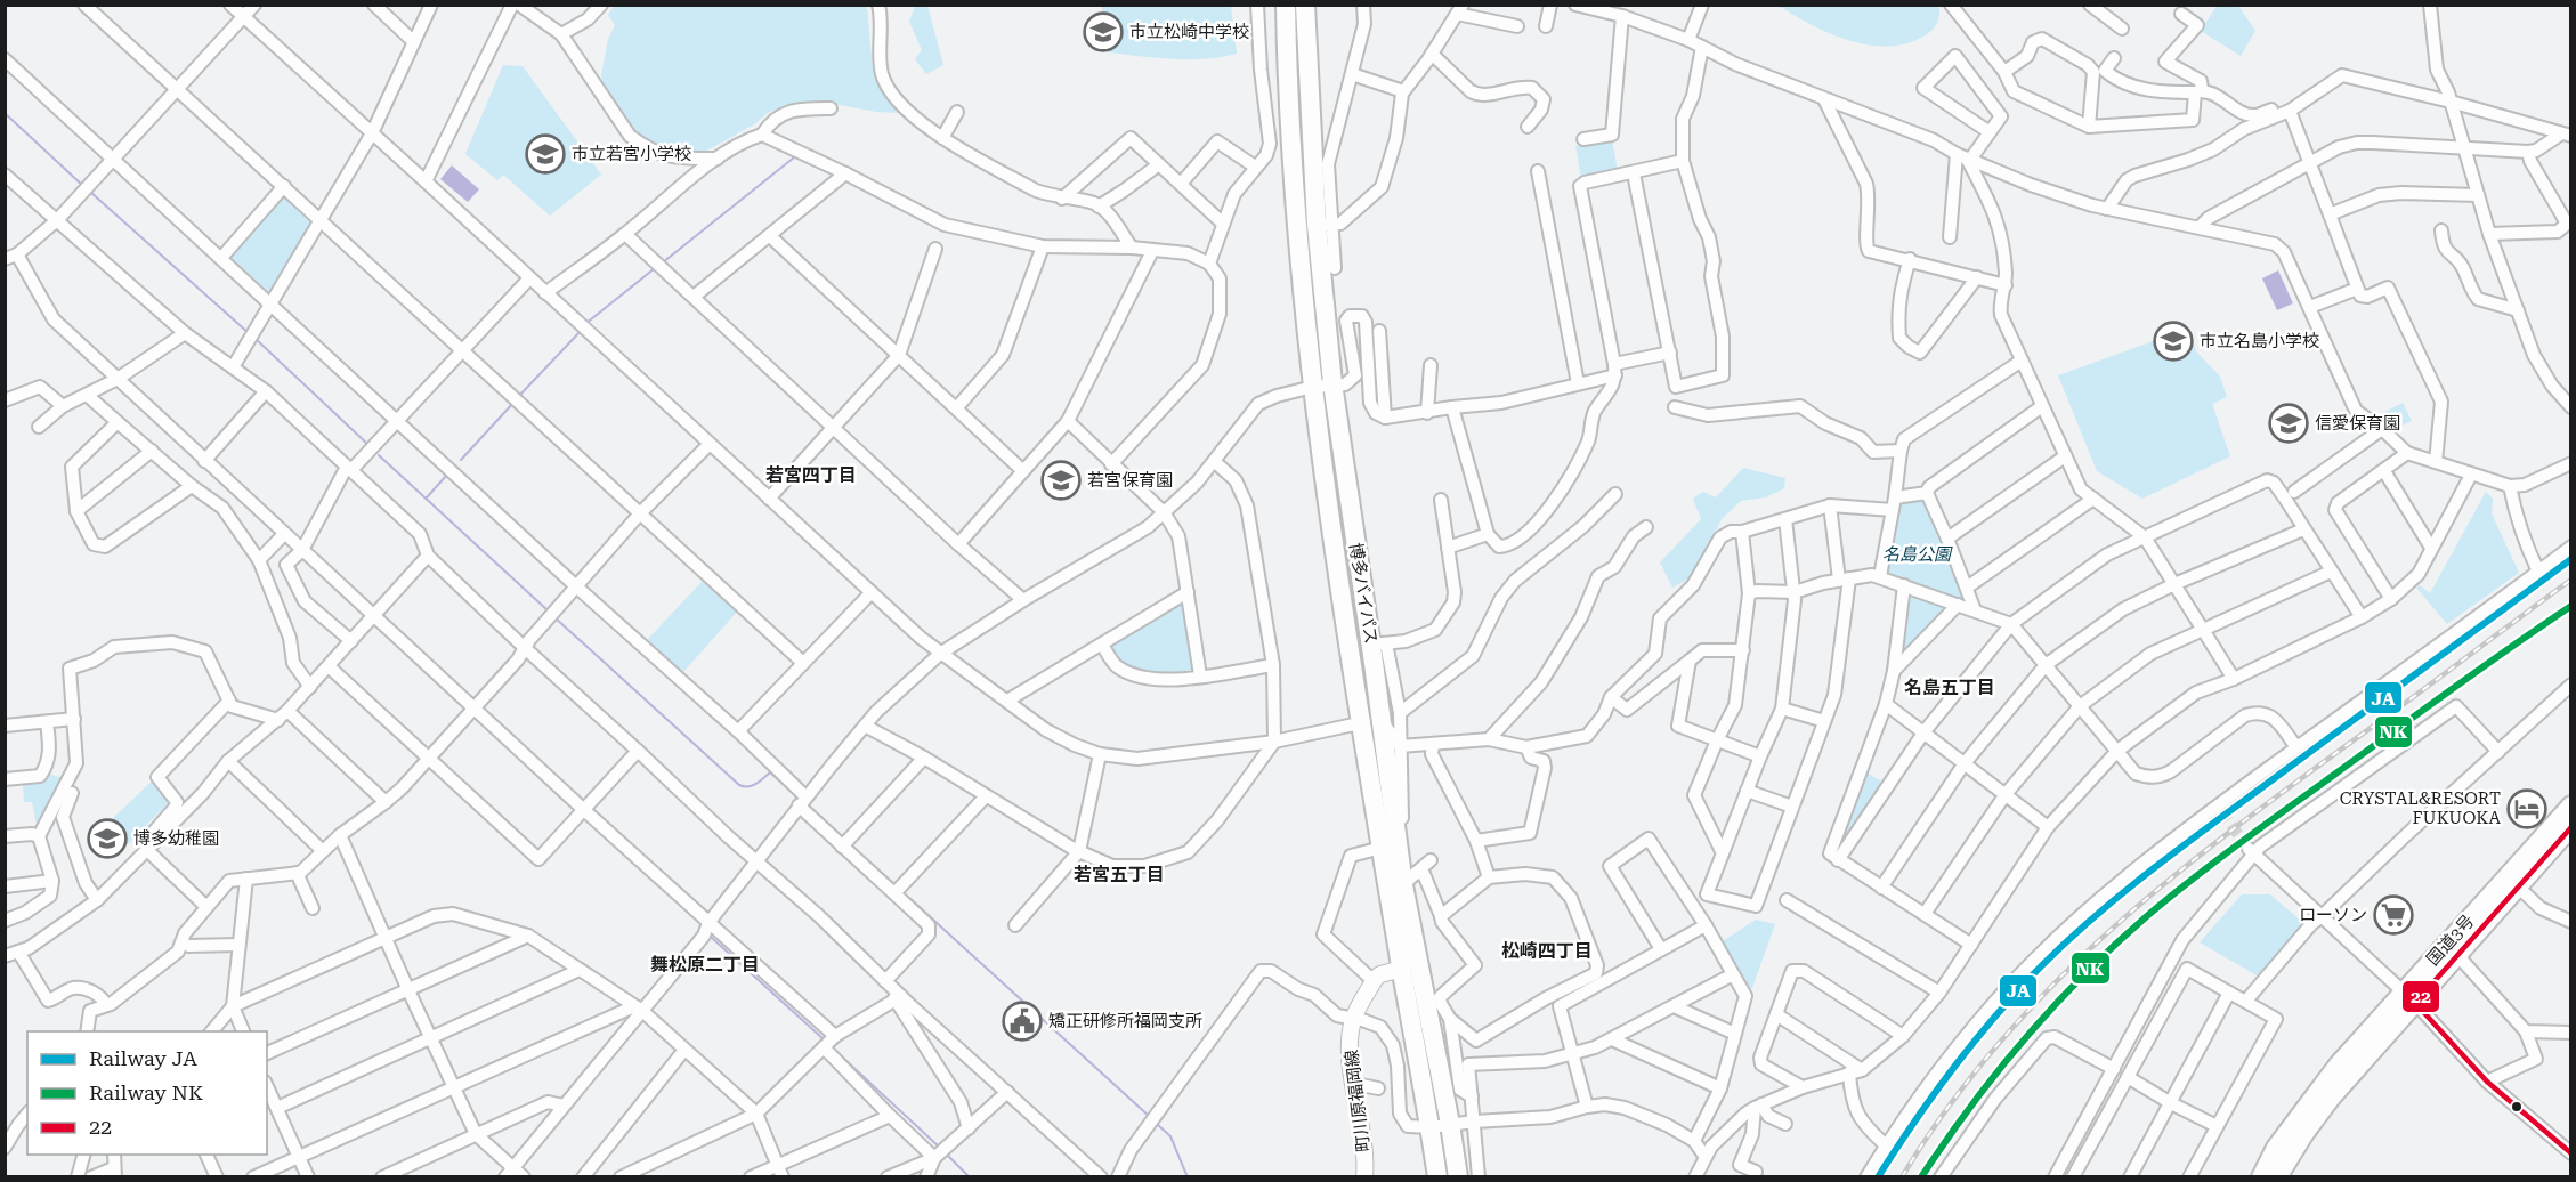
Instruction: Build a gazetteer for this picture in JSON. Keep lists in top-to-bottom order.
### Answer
{
  "streets": {
    "highway": ["博多バイパス", "国道3号"],
    "main road": ["町川原福岡線"]
  },
  "districts": [
    "若宮四丁目",
    "名島五丁目",
    "若宮五丁目",
    "松崎四丁目",
    "舞松原二丁目"
  ],
  "parks": ["名島公園"],
  "places": {
    "school or university": [
      "市立松崎中学校",
      "市立若宮小学校",
      "市立名島小学校",
      "信愛保育園",
      "若宮保育園",
      "博多幼稚園"
    ],
    "hotel": ["CRYSTAL&RESORT FUKUOKA"],
    "supermarket": ["ローソン"],
    "public building": ["矯正研修所福岡支所"]
  },
  "lines": ["rail line JA", "rail line NK", "transit line 22"],
  "legend": ["Railway JA", "Railway NK", "22"]
}
